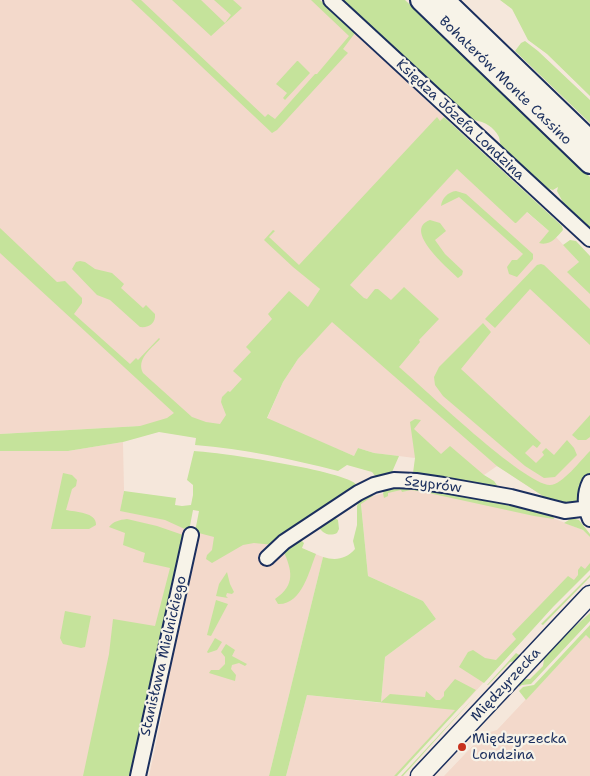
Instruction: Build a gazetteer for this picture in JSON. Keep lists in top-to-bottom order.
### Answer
{
  "streets": {
    "highway": ["Bohaterów Monte Cassino"],
    "main road": ["Międzyrzecka"],
    "street": ["Księdza Józefa Londzina", "Szyprów", "Stanisława Mielnickiego"]
  },
  "places": ["Międzyrzecka Londzina"]
}
